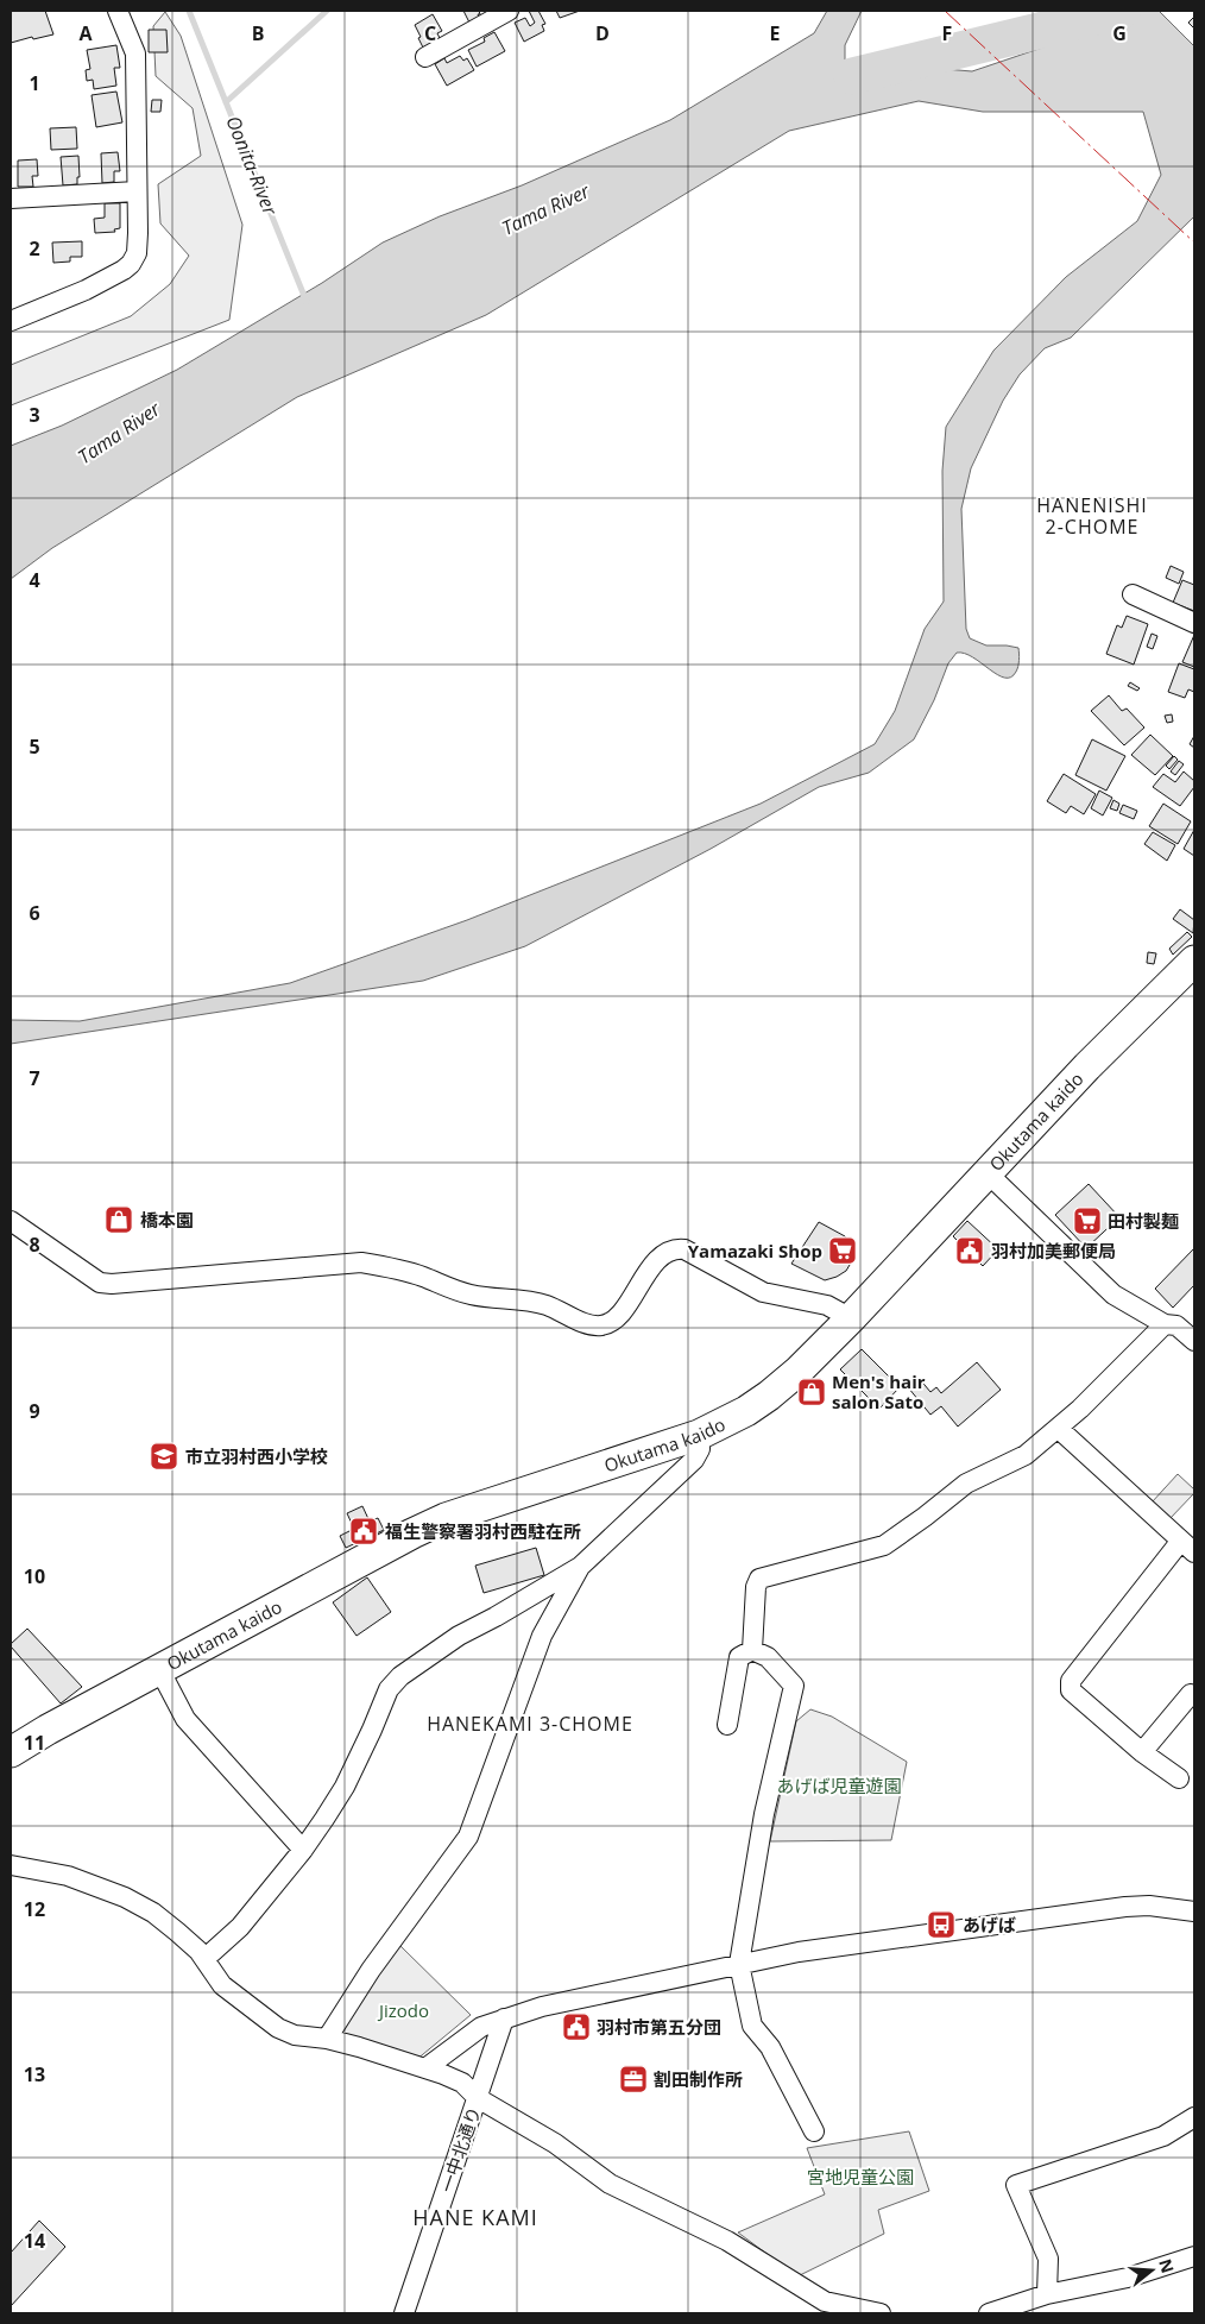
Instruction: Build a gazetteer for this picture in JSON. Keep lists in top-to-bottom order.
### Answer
{
  "streets": {
    "main road": ["Okutama kaido"],
    "street": ["一中北通り"]
  },
  "districts": ["HANENISHI 2-CHOME", "HANEKAMI 3-CHOME", "HANE KAMI"],
  "water": ["Oonita-River", "Tama River"],
  "parks": ["あげば児童遊園", "Jizodo", "宮地児童公園"],
  "places": {
    "shop": ["橋本園", "Men's hair salon Sato"],
    "supermarket": ["田村製麺", "Yamazaki Shop"],
    "public building": ["羽村加美郵便局", "福生警察署羽村西駐在所", "羽村市第五分団"],
    "school or university": ["市立羽村西小学校"],
    "bus stop": ["あげば"],
    "office": ["割田制作所"]
  },
  "north": "right",
  "grid": {
    "columns": [
      "A",
      "B",
      "C",
      "D",
      "E",
      "F",
      "G"
    ],
    "rows": [
      "1",
      "2",
      "3",
      "4",
      "5",
      "6",
      "7",
      "8",
      "9",
      "10",
      "11",
      "12",
      "13",
      "14"
    ]
  }
}
